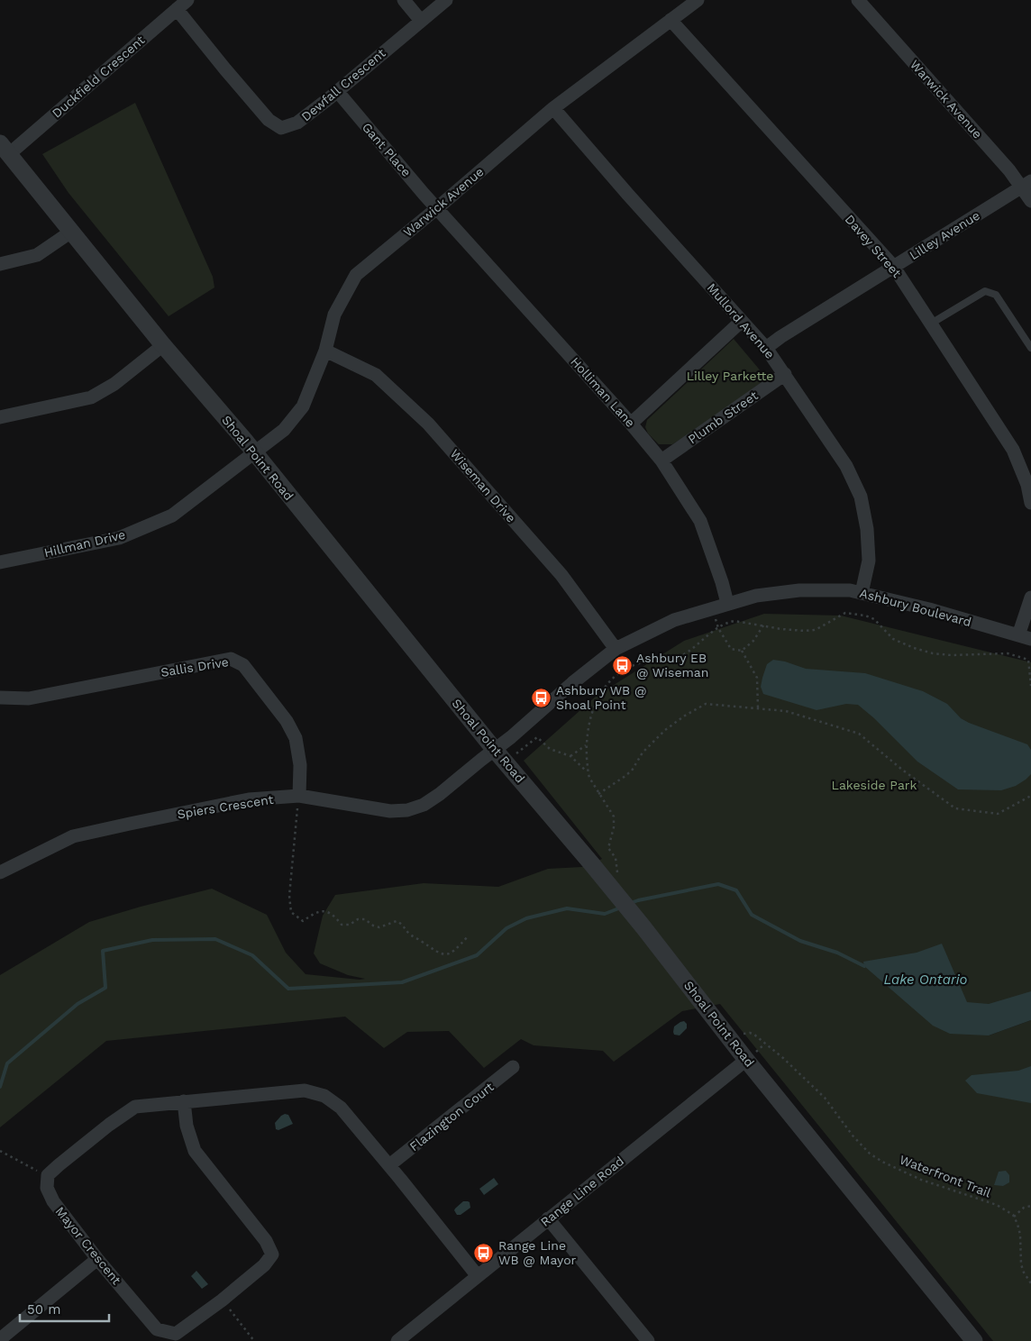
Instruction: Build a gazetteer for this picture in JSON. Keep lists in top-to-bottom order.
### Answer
{
  "streets": {
    "street": [
      "Duckfield Crescent",
      "Dewfall Crescent",
      "Warwick Avenue",
      "Gant Place",
      "Lilley Avenue",
      "Davey Street",
      "Mullord Avenue",
      "Holliman Lane",
      "Plumb Street",
      "Shoal Point Road",
      "Wiseman Drive",
      "Hillman Drive",
      "Ashbury Boulevard",
      "Sallis Drive",
      "Spiers Crescent",
      "Flazington Court",
      "Range Line Road",
      "Mayor Crescent"
    ],
    "path": ["Waterfront Trail"]
  },
  "crossings": [
    ["Duckfield Crescent", "Dewfall Crescent"],
    ["Duckfield Crescent", "Shoal Point Road"],
    ["Dewfall Crescent", "Gant Place"],
    ["Warwick Avenue", "Gant Place"],
    ["Warwick Avenue", "Lilley Avenue"],
    ["Warwick Avenue", "Davey Street"],
    ["Warwick Avenue", "Mullord Avenue"],
    ["Warwick Avenue", "Holliman Lane"],
    ["Warwick Avenue", "Shoal Point Road"],
    ["Warwick Avenue", "Wiseman Drive"],
    ["Warwick Avenue", "Hillman Drive"],
    ["Gant Place", "Holliman Lane"],
    ["Lilley Avenue", "Davey Street"],
    ["Lilley Avenue", "Mullord Avenue"],
    ["Mullord Avenue", "Plumb Street"],
    ["Mullord Avenue", "Ashbury Boulevard"],
    ["Holliman Lane", "Plumb Street"],
    ["Holliman Lane", "Ashbury Boulevard"],
    ["Shoal Point Road", "Hillman Drive"],
    ["Shoal Point Road", "Ashbury Boulevard"],
    ["Shoal Point Road", "Spiers Crescent"],
    ["Shoal Point Road", "Range Line Road"],
    ["Wiseman Drive", "Ashbury Boulevard"],
    ["Ashbury Boulevard", "Spiers Crescent"],
    ["Sallis Drive", "Spiers Crescent"]
  ],
  "water": ["Lake Ontario"],
  "parks": ["Lilley Parkette", "Lakeside Park"],
  "places": {
    "bus stop": ["Ashbury EB @ Wiseman", "Ashbury WB @ Shoal Point", "Range Line WB @ Mayor"]
  },
  "scale_bar": "50 m"
}
